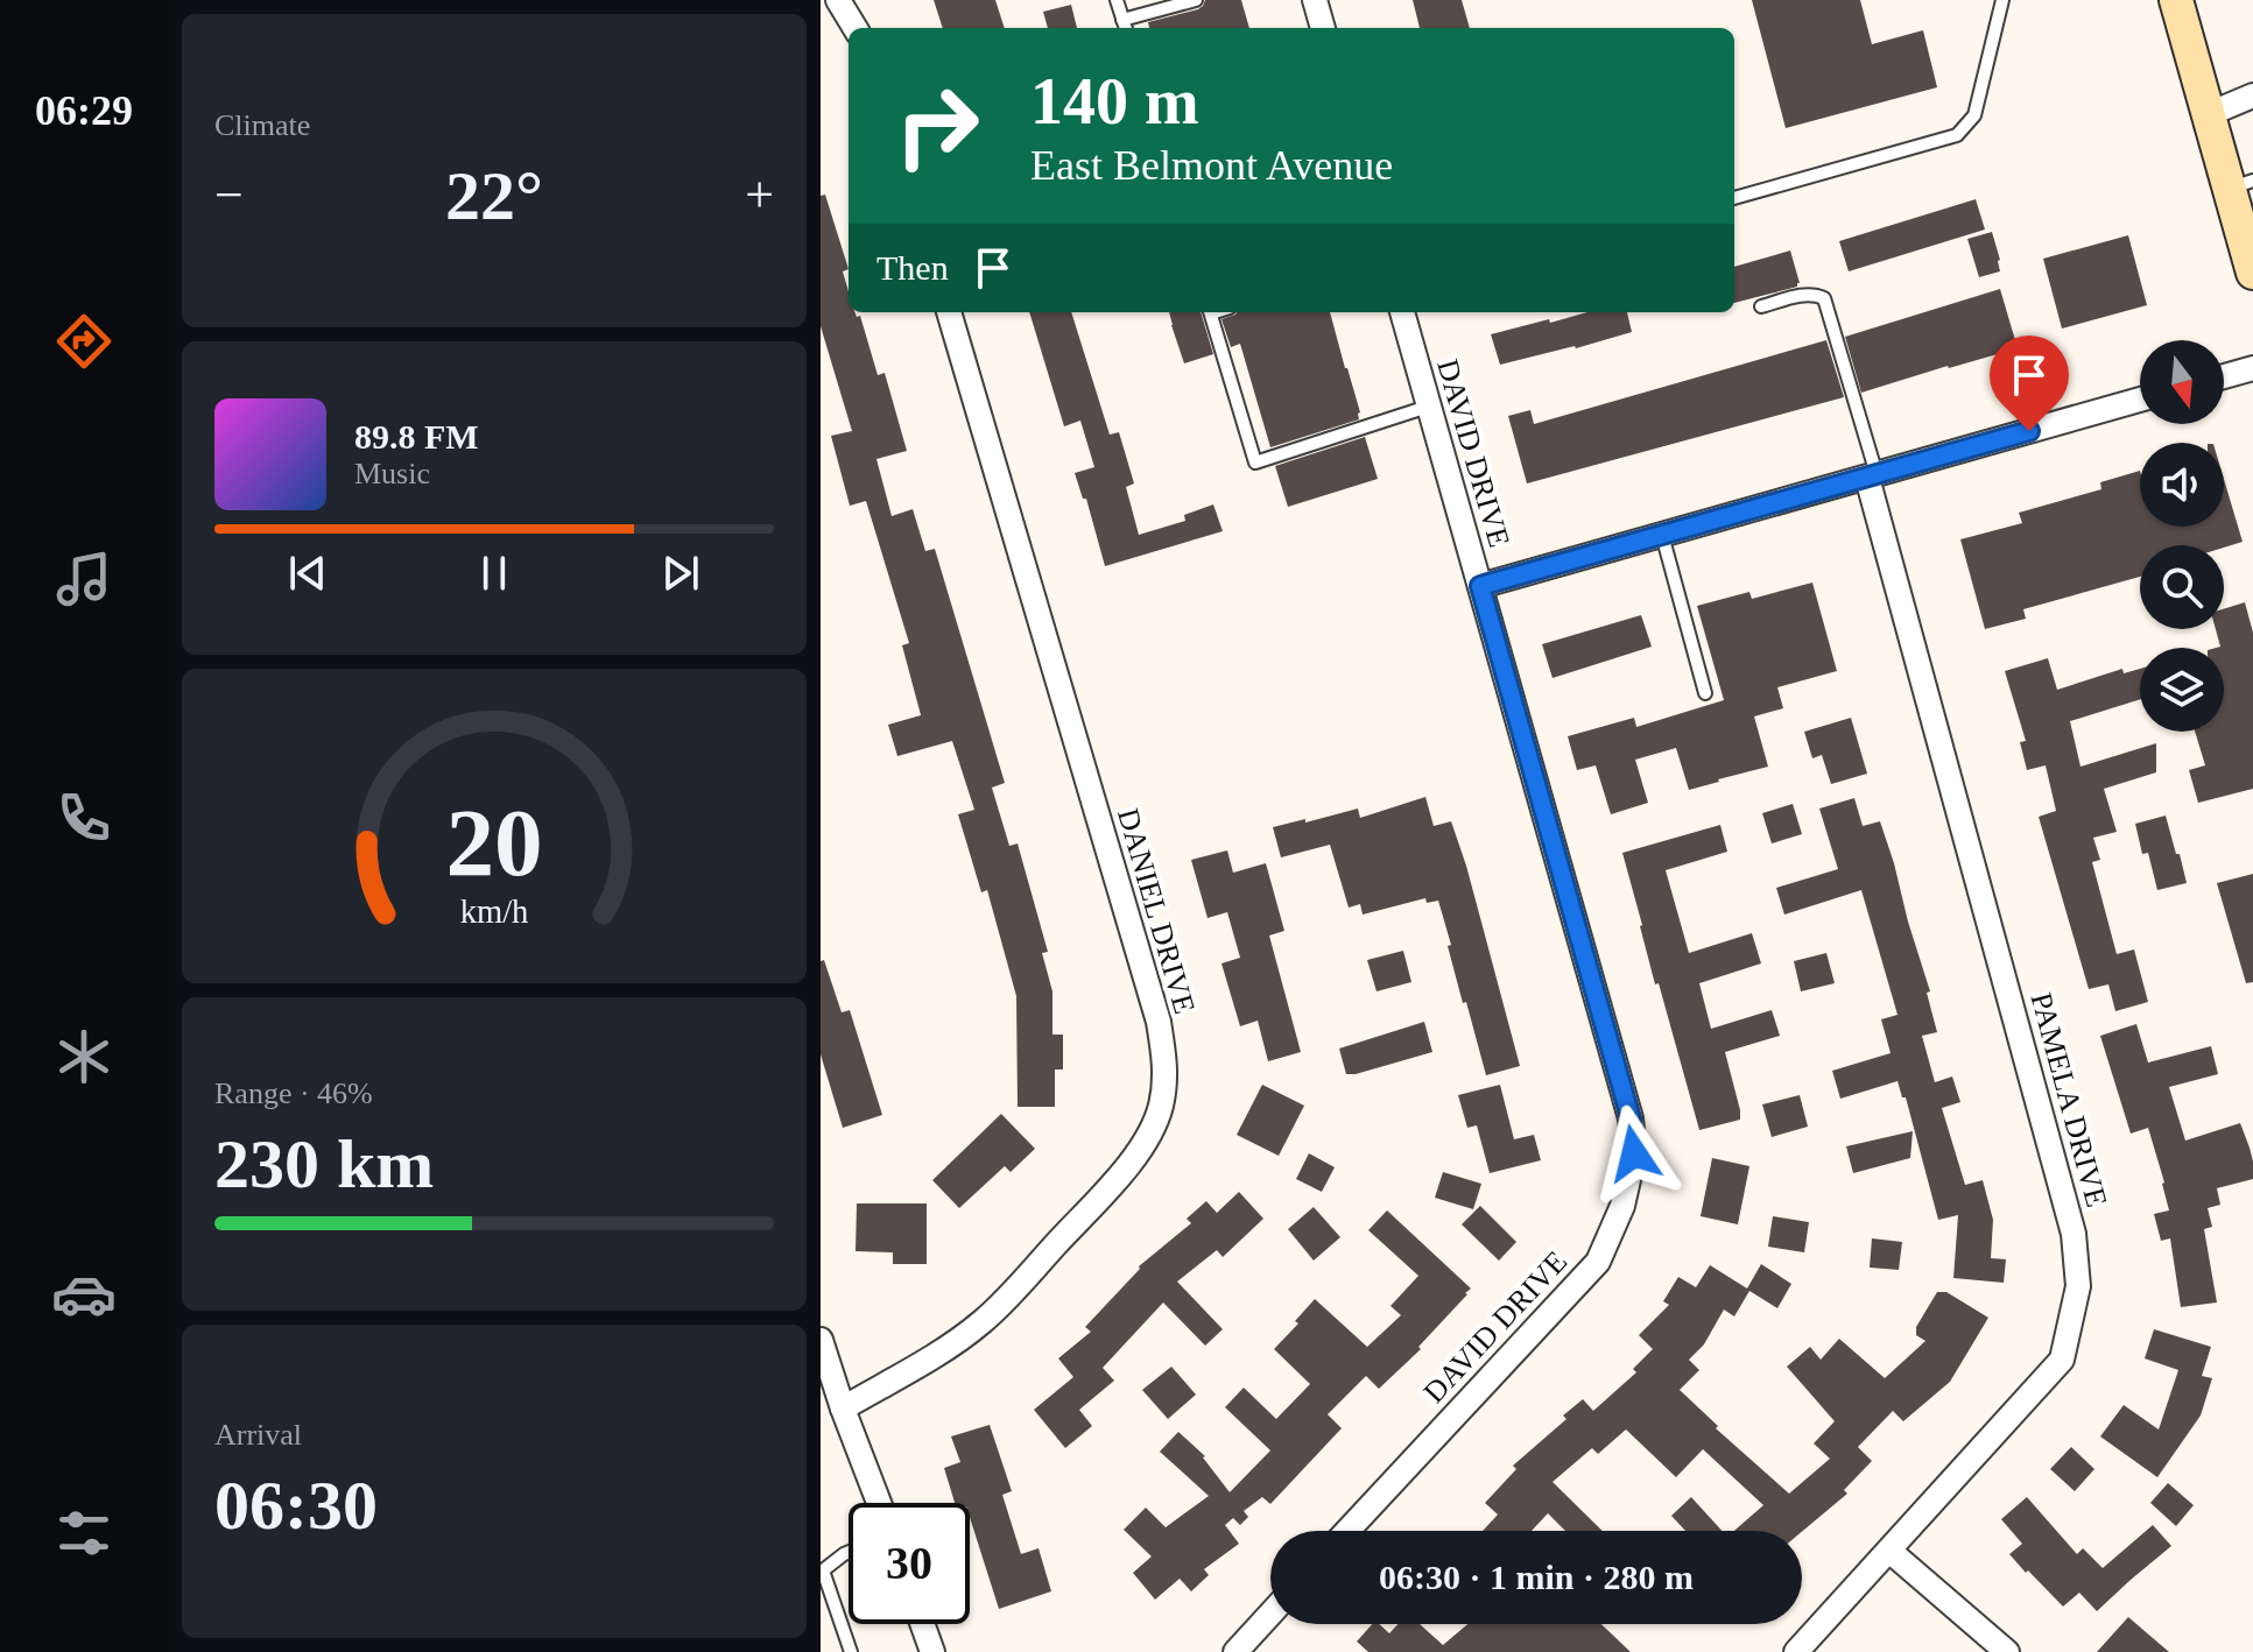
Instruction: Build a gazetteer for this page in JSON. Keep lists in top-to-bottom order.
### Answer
{
  "streets": {
    "street": ["DAVID DRIVE", "DANIEL DRIVE", "PAMELA DRIVE"]
  },
  "north": "bottom",
  "page": {
    "tabs": "06:29",
    "tile": [
      "Climate",
      ["Range · 46%", "230 km"],
      ["Arrival", "06:30"]
    ],
    "turn": ["140 m", "East Belmont Avenue"],
    "heat": ["−", "22°", "+"],
    "then": "Then",
    "song": ["89.8 FM", "Music"],
    "limit": "30",
    "trip": "06:30 · 1 min · 280 m",
    "gauge": ["20", "km/h"]
  }
}
